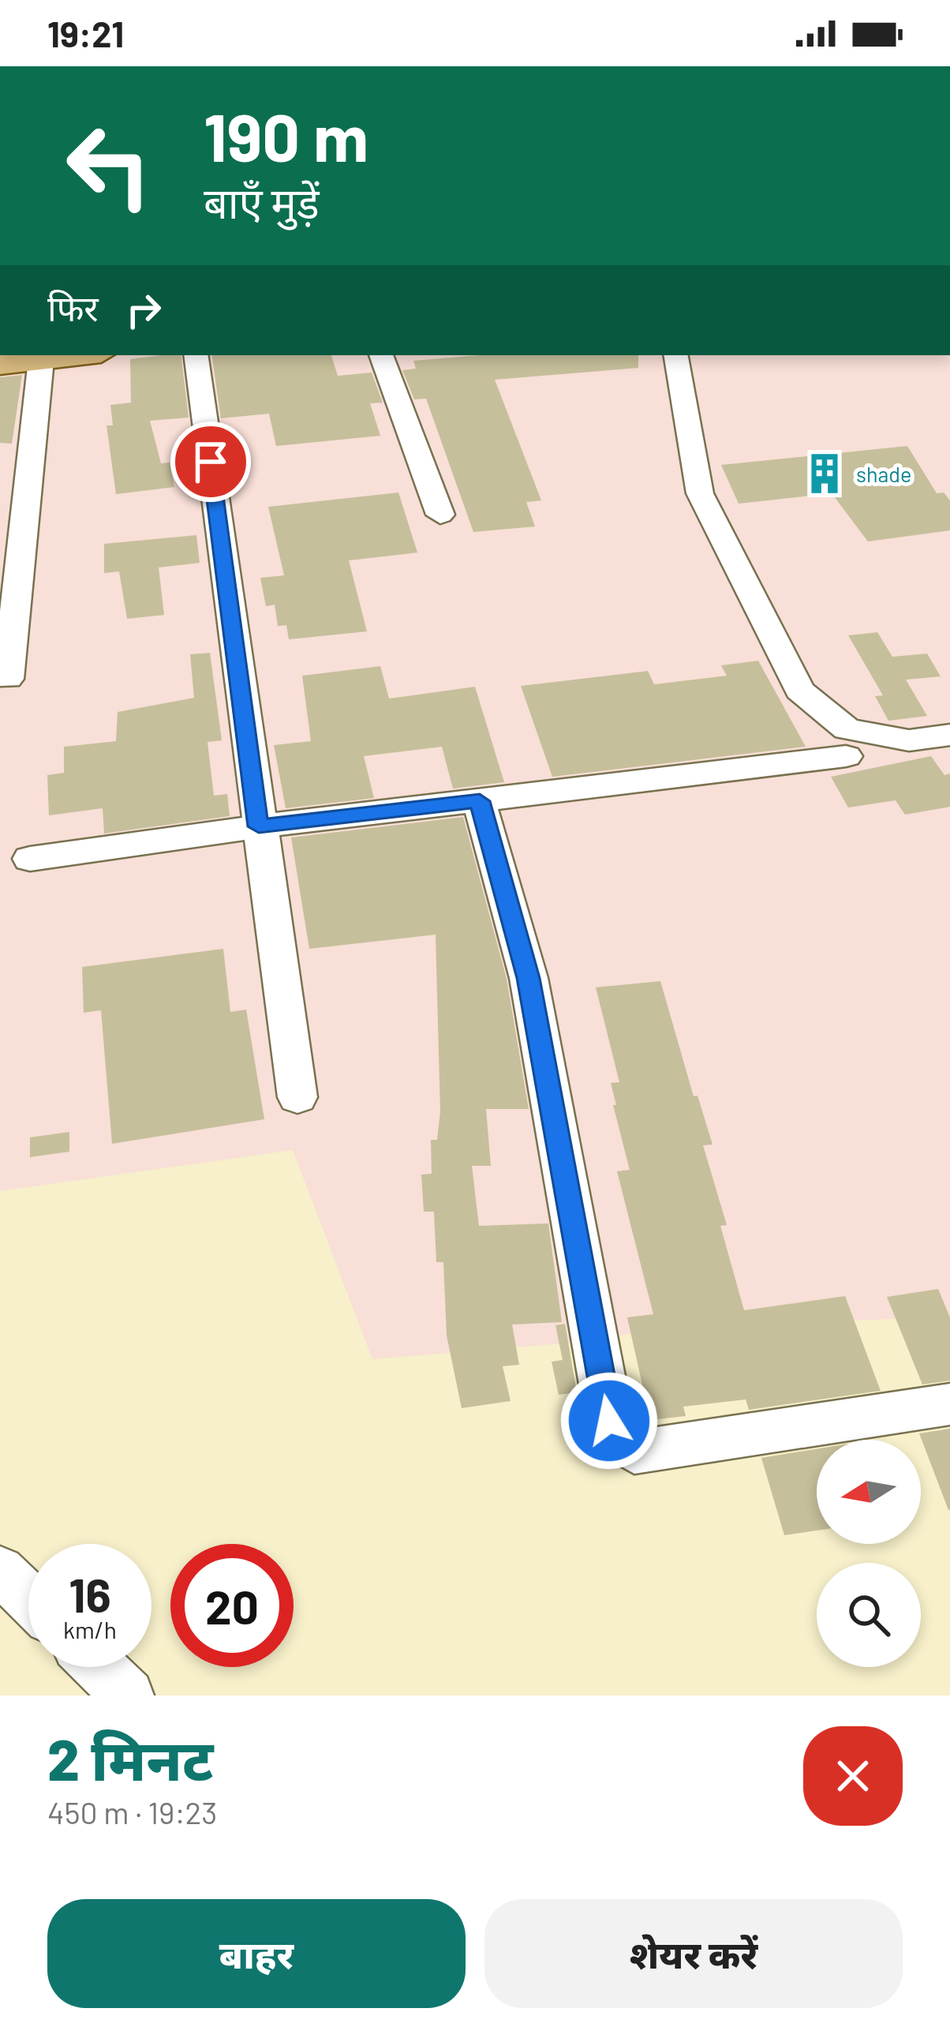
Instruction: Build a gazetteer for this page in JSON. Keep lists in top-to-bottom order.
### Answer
{
  "places": {
    "building": ["shade"]
  },
  "north": "left",
  "page": {
    "status": "19:21",
    "turn": ["190 m", "बाएँ मुड़ें"],
    "then": "फिर",
    "speed": "16 km/h",
    "limit": "20",
    "heading": ["2 मिनट", "450 m · 19:23"],
    "buttons": ["बाहर", "शेयर करें"]
  }
}
